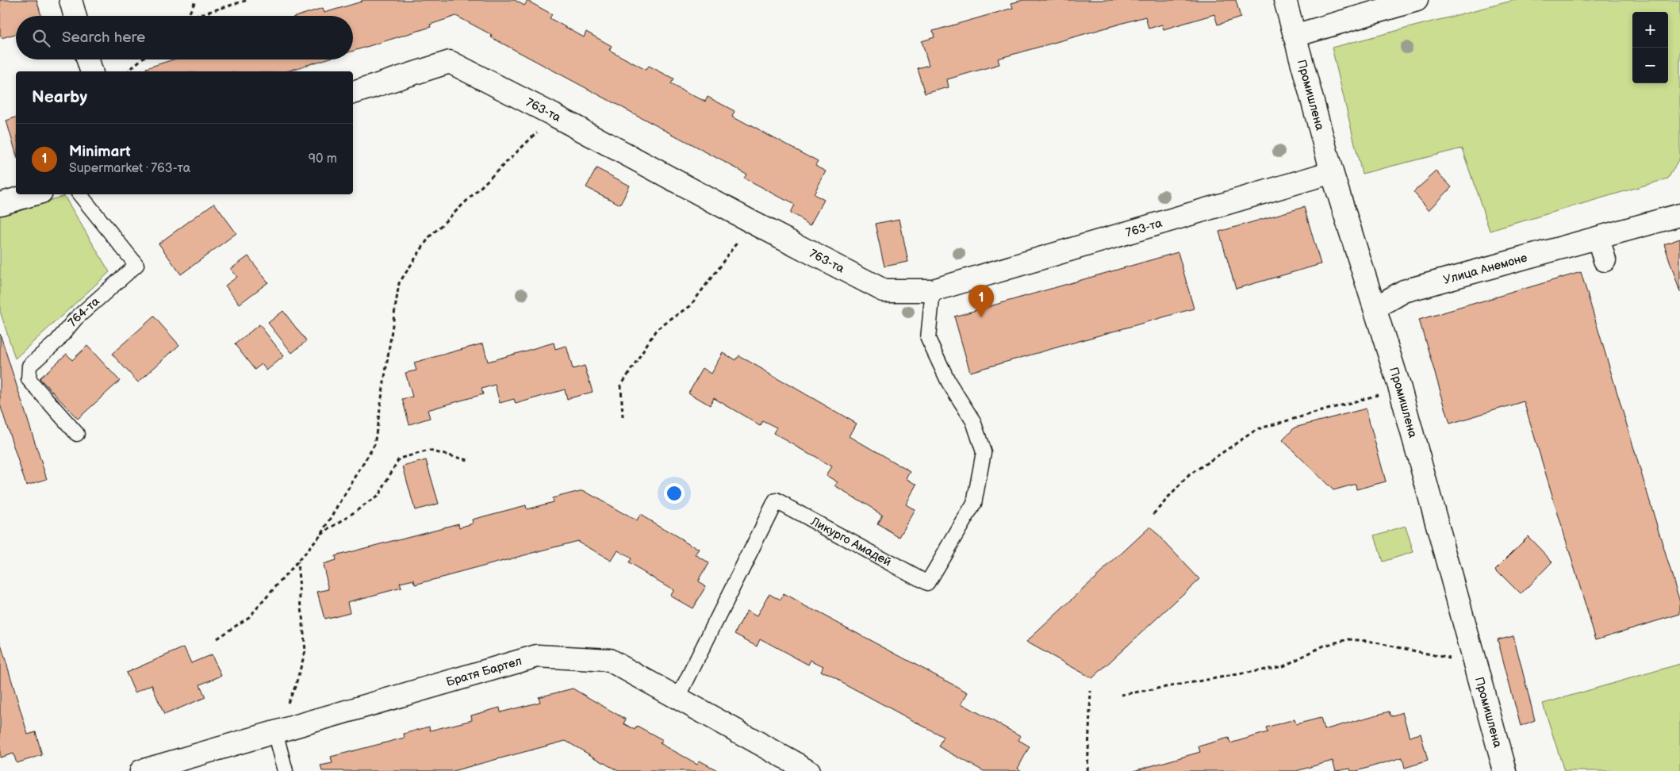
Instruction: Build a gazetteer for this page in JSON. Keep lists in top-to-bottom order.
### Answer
{
  "streets": {
    "street": [
      "Промишлена",
      "763-та",
      "Улица Анемоне",
      "Братя Бартел"
    ],
    "lane": ["764-та", "Ликурго Амадей"]
  },
  "crossings": [
    ["Промишлена", "763-та"],
    ["Промишлена", "Улица Анемоне"],
    ["763-та", "Ликурго Амадей"],
    ["Ликурго Амадей", "Братя Бартел"]
  ],
  "page": {
    "map_buttons": ["+", "−"],
    "search": "Search here",
    "heading": "Nearby",
    "list": [
      {
        "mark": "1",
        "name": "Minimart",
        "note": "Supermarket · 763-та",
        "value": "90 m"
      }
    ],
    "pins": "1"
  }
}
